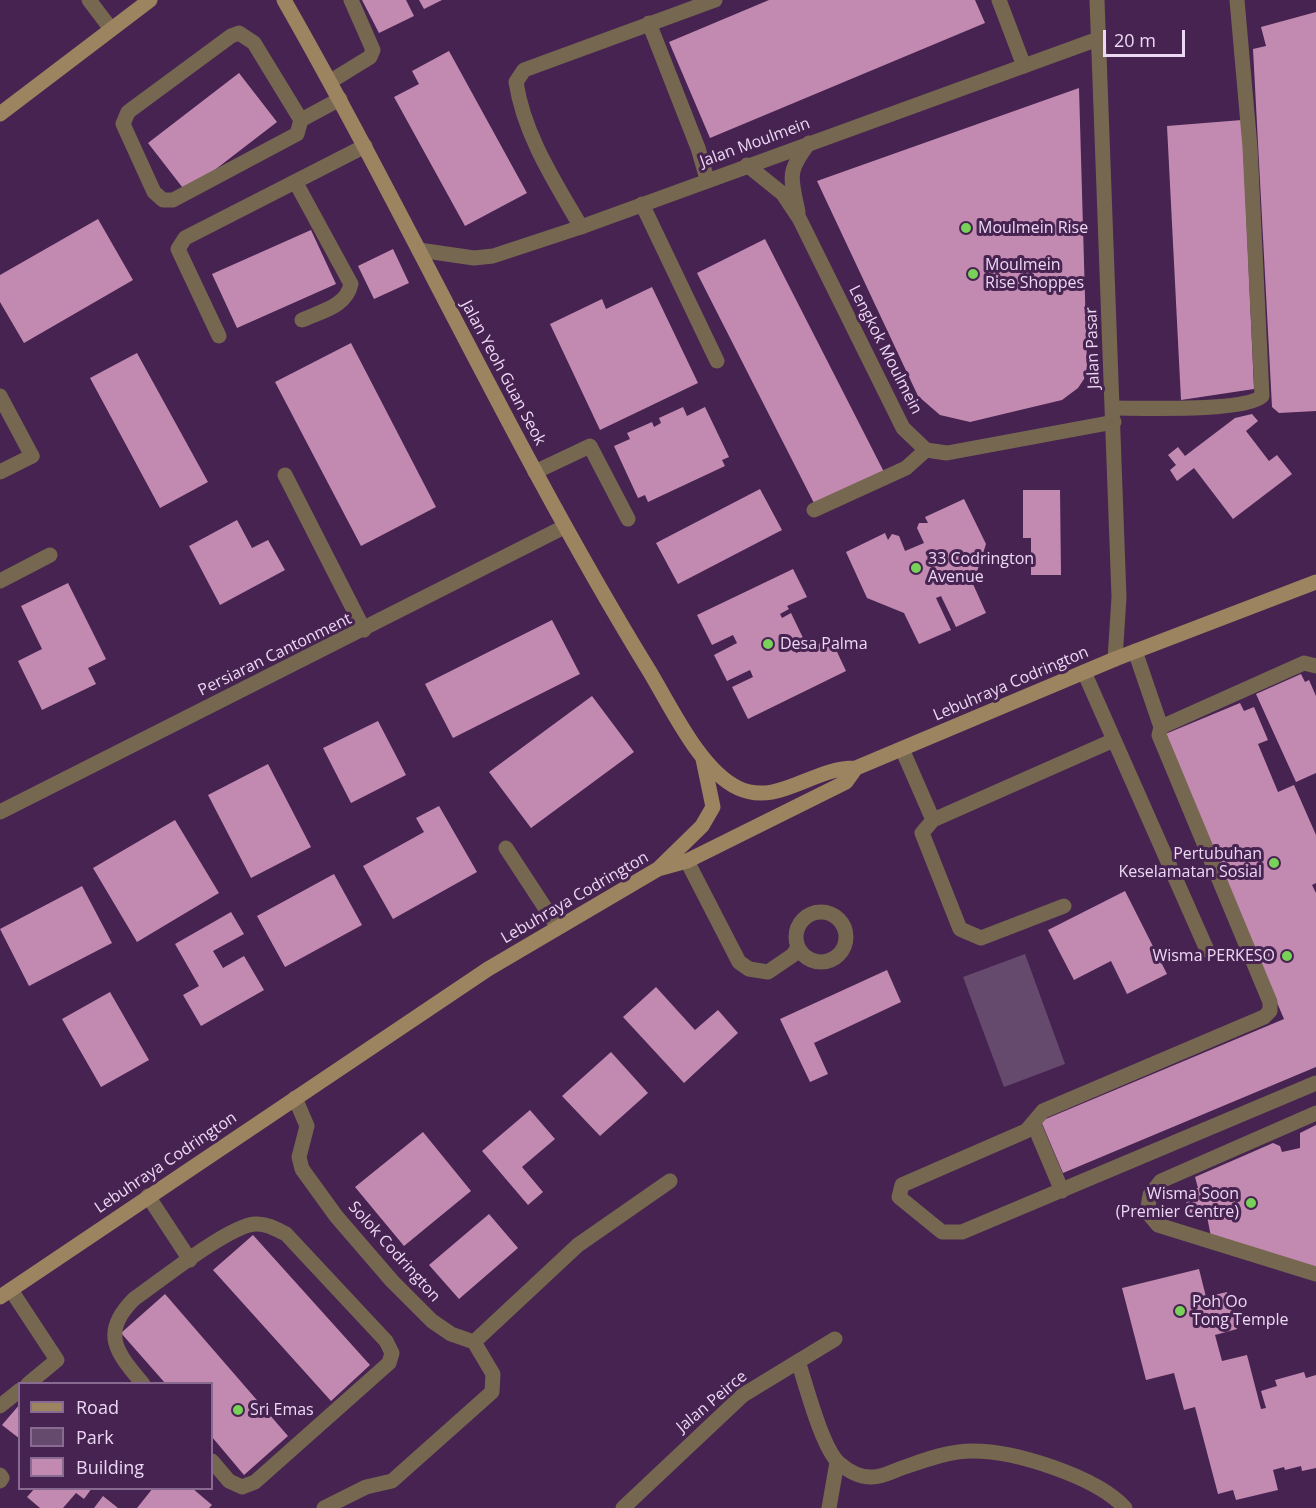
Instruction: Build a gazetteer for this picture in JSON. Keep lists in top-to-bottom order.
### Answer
{
  "streets": {
    "street": [
      "Jalan Moulmein",
      "Jalan Pasar",
      "Lengkok Moulmein",
      "Jalan Yeoh Guan Seok",
      "Persiaran Cantonment",
      "Lebuhraya Codrington",
      "Solok Codrington",
      "Jalan Peirce"
    ]
  },
  "crossings": [
    ["Jalan Moulmein", "Jalan Pasar"],
    ["Jalan Moulmein", "Lengkok Moulmein"],
    ["Jalan Moulmein", "Jalan Yeoh Guan Seok"],
    ["Jalan Pasar", "Lebuhraya Codrington"],
    ["Jalan Yeoh Guan Seok", "Persiaran Cantonment"],
    ["Jalan Yeoh Guan Seok", "Lebuhraya Codrington"],
    ["Lebuhraya Codrington", "Solok Codrington"]
  ],
  "places": [
    "Moulmein Rise",
    "Moulmein Rise Shoppes",
    "33 Codrington Avenue",
    "Desa Palma",
    "Pertubuhan Keselamatan Sosial",
    "Wisma PERKESO",
    "Wisma Soon (Premier Centre)",
    "Poh Oo Tong Temple",
    "Sri Emas"
  ],
  "legend": ["Road", "Park", "Building"],
  "scale_bar": "20 m"
}
